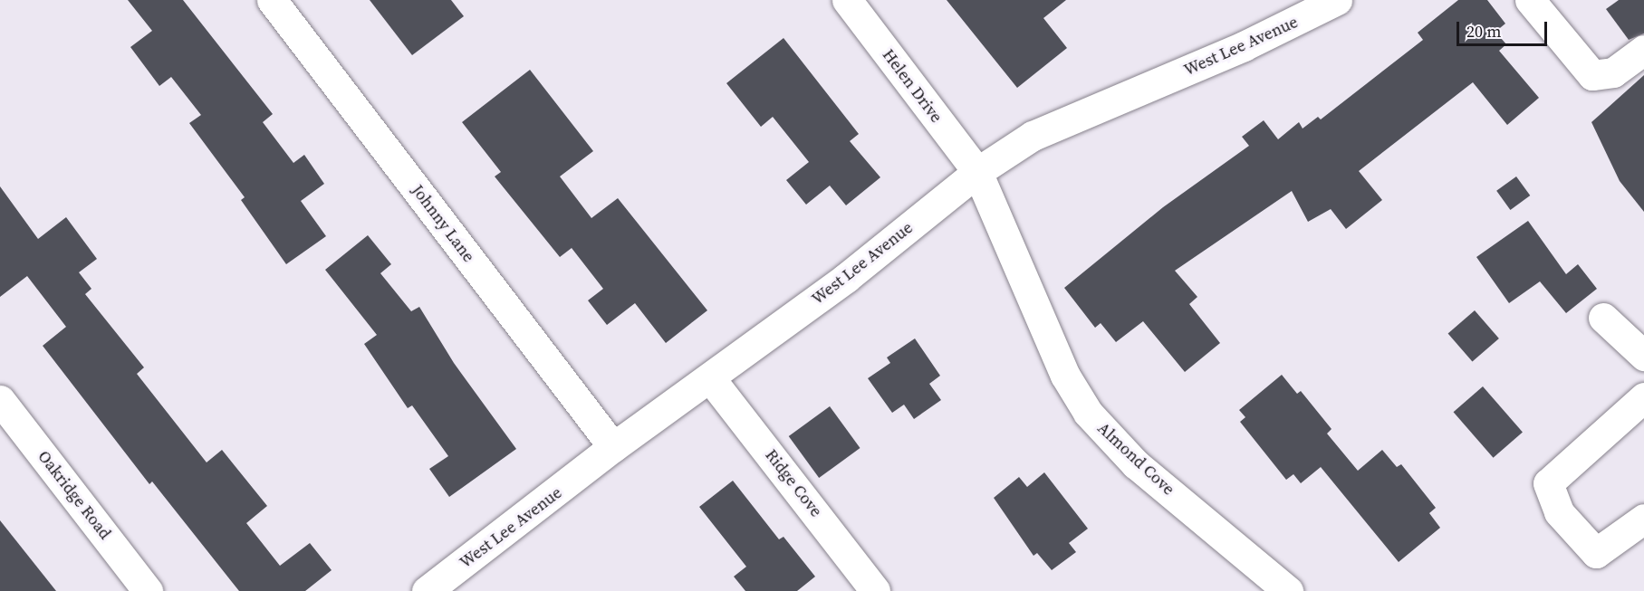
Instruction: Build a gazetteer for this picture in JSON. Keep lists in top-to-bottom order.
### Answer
{
  "streets": {
    "street": [
      "West Lee Avenue",
      "Helen Drive",
      "Johnny Lane",
      "Almond Cove",
      "Ridge Cove",
      "Oakridge Road"
    ]
  },
  "crossings": [
    ["West Lee Avenue", "Helen Drive"],
    ["West Lee Avenue", "Johnny Lane"],
    ["West Lee Avenue", "Almond Cove"],
    ["West Lee Avenue", "Ridge Cove"],
    ["Helen Drive", "Almond Cove"]
  ],
  "scale_bar": "20 m"
}
